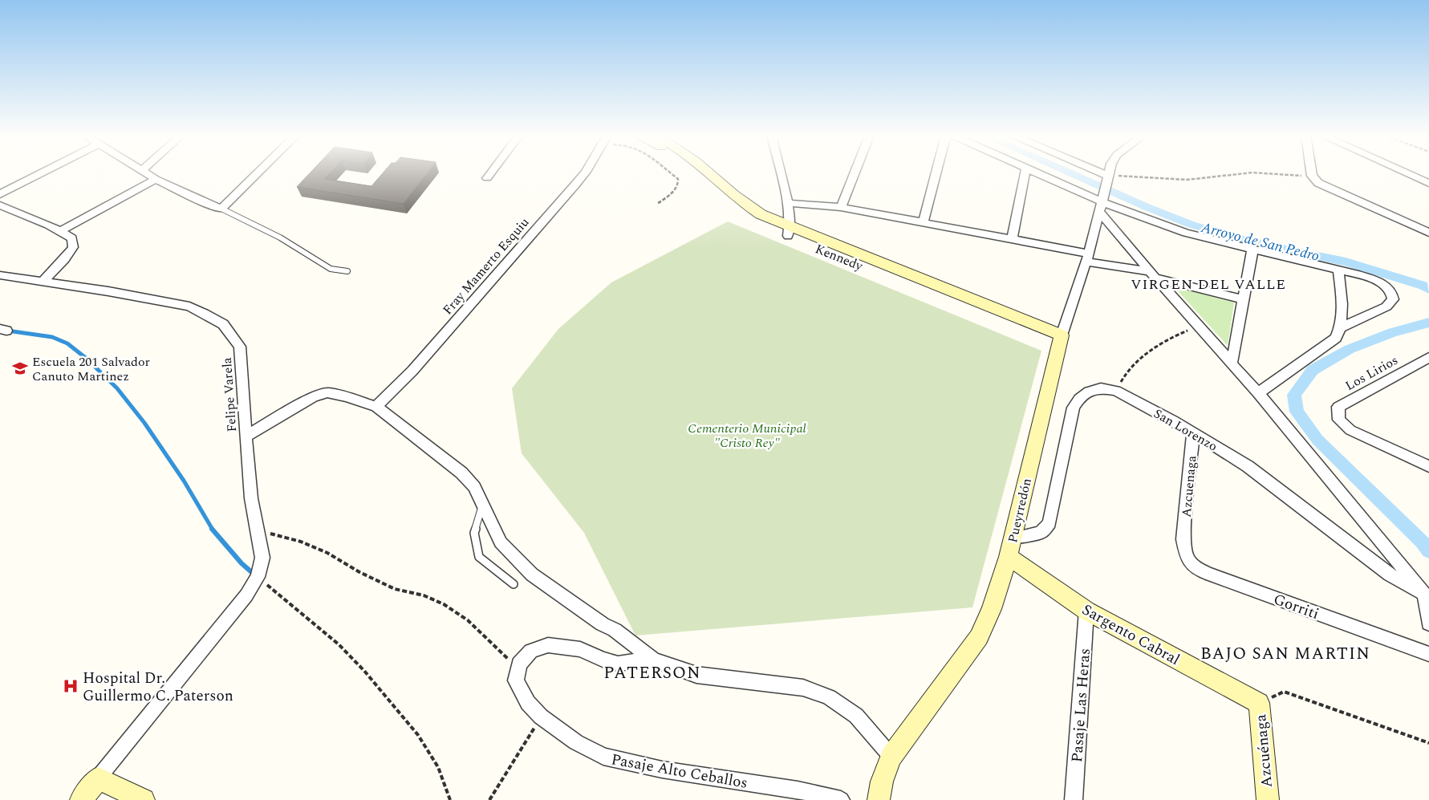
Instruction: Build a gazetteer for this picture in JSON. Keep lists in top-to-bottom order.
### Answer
{
  "streets": {
    "street": [
      "Kennedy",
      "Fray Mamerto Esquiu",
      "Los Lirios",
      "Felipe Varela",
      "San Lorenzo",
      "Azcuenaga",
      "Pueyrredón",
      "Gorriti",
      "Sargento Cabral",
      "Pasaje Las Heras",
      "Azcuénaga",
      "Pasaje Alto Ceballos"
    ]
  },
  "crossings": [
    ["Kennedy", "Pueyrredón"],
    ["San Lorenzo", "Azcuenaga"],
    ["San Lorenzo", "Pueyrredón"],
    ["San Lorenzo", "Sargento Cabral"],
    ["Azcuenaga", "Gorriti"],
    ["Pueyrredón", "Sargento Cabral"],
    ["Sargento Cabral", "Pasaje Las Heras"],
    ["Sargento Cabral", "Azcuénaga"]
  ],
  "districts": ["VIRGEN DEL VALLE", "BAJO SAN MARTIN", "PATERSON"],
  "water": ["Arroyo de San Pedro"],
  "parks": ["Cementerio Municipal \"Cristo Rey\""],
  "places": {
    "school or university": ["Escuela 201 Salvador Canuto Martinez"],
    "hospital": ["Hospital Dr. Guillermo C. Paterson"]
  }
}
